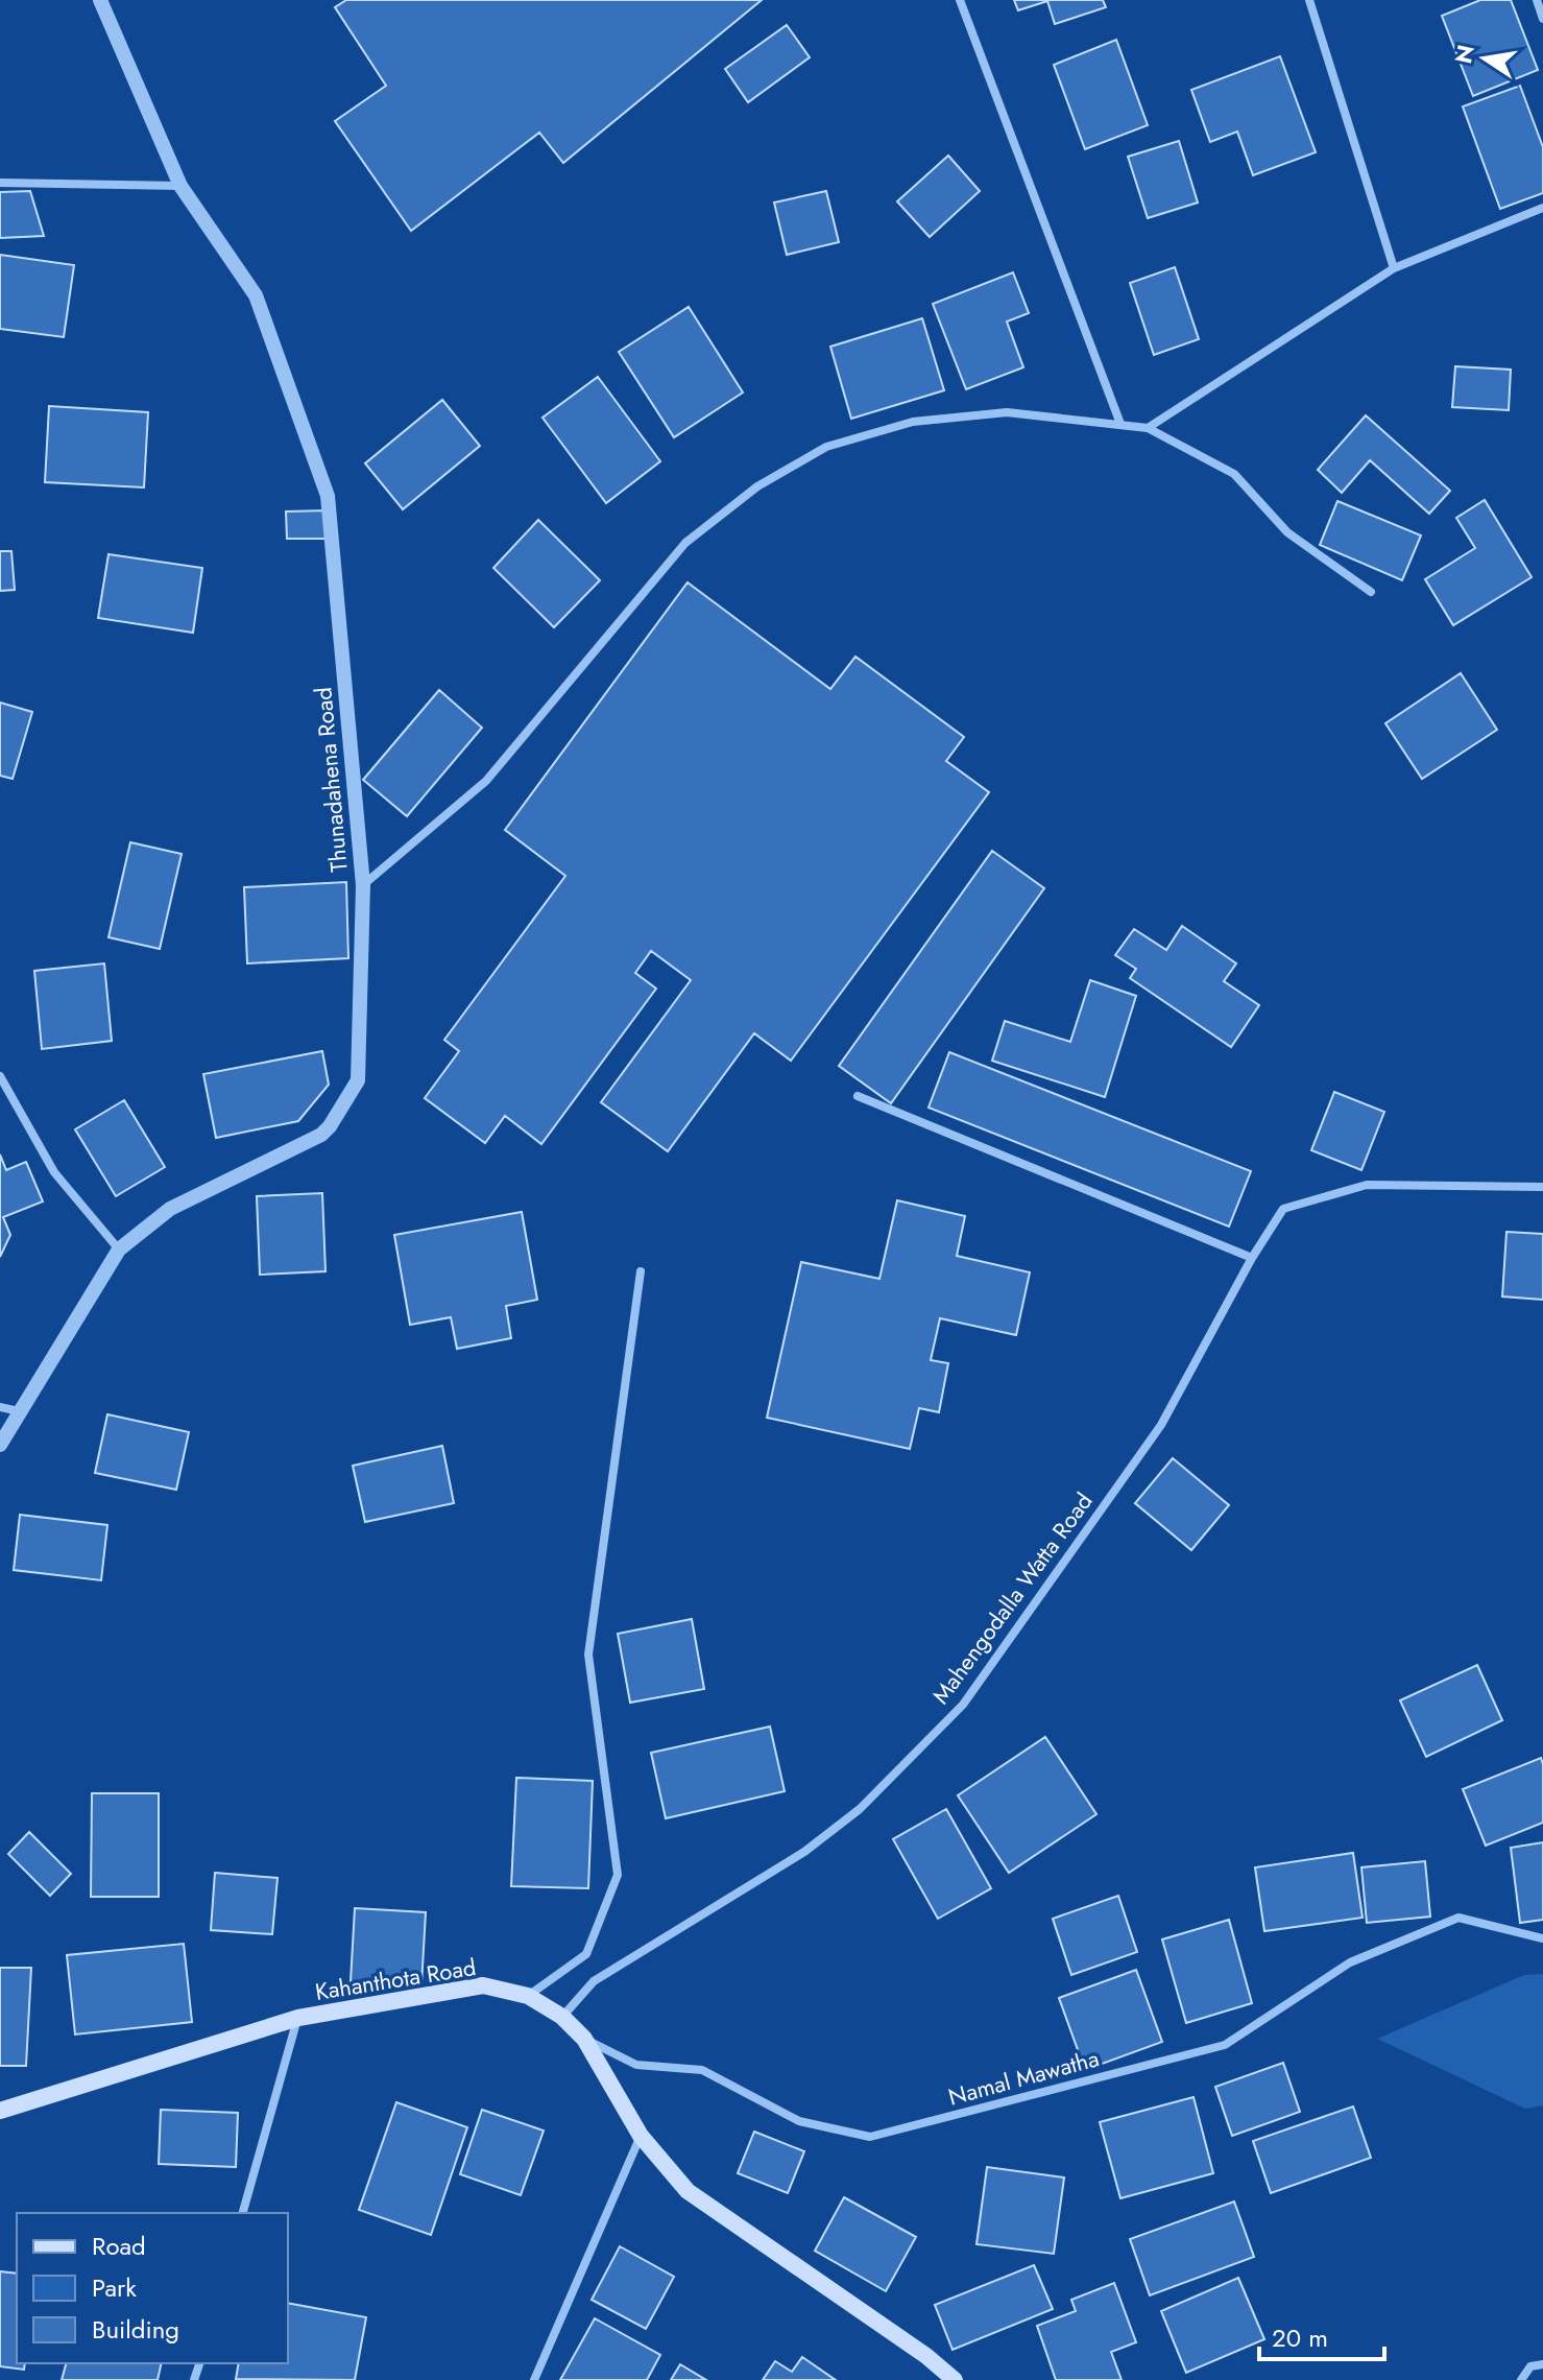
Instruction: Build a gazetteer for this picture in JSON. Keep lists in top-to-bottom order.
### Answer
{
  "streets": {
    "main road": ["Kahanthota Road"],
    "street": ["Thunadahena Road", "Mahengodalla Watta Road", "Namal Mawatha"]
  },
  "crossings": [
    ["Mahengodalla Watta Road", "Kahanthota Road"],
    ["Kahanthota Road", "Namal Mawatha"]
  ],
  "legend": ["Road", "Park", "Building"],
  "scale_bar": "20 m",
  "north": "left"
}
